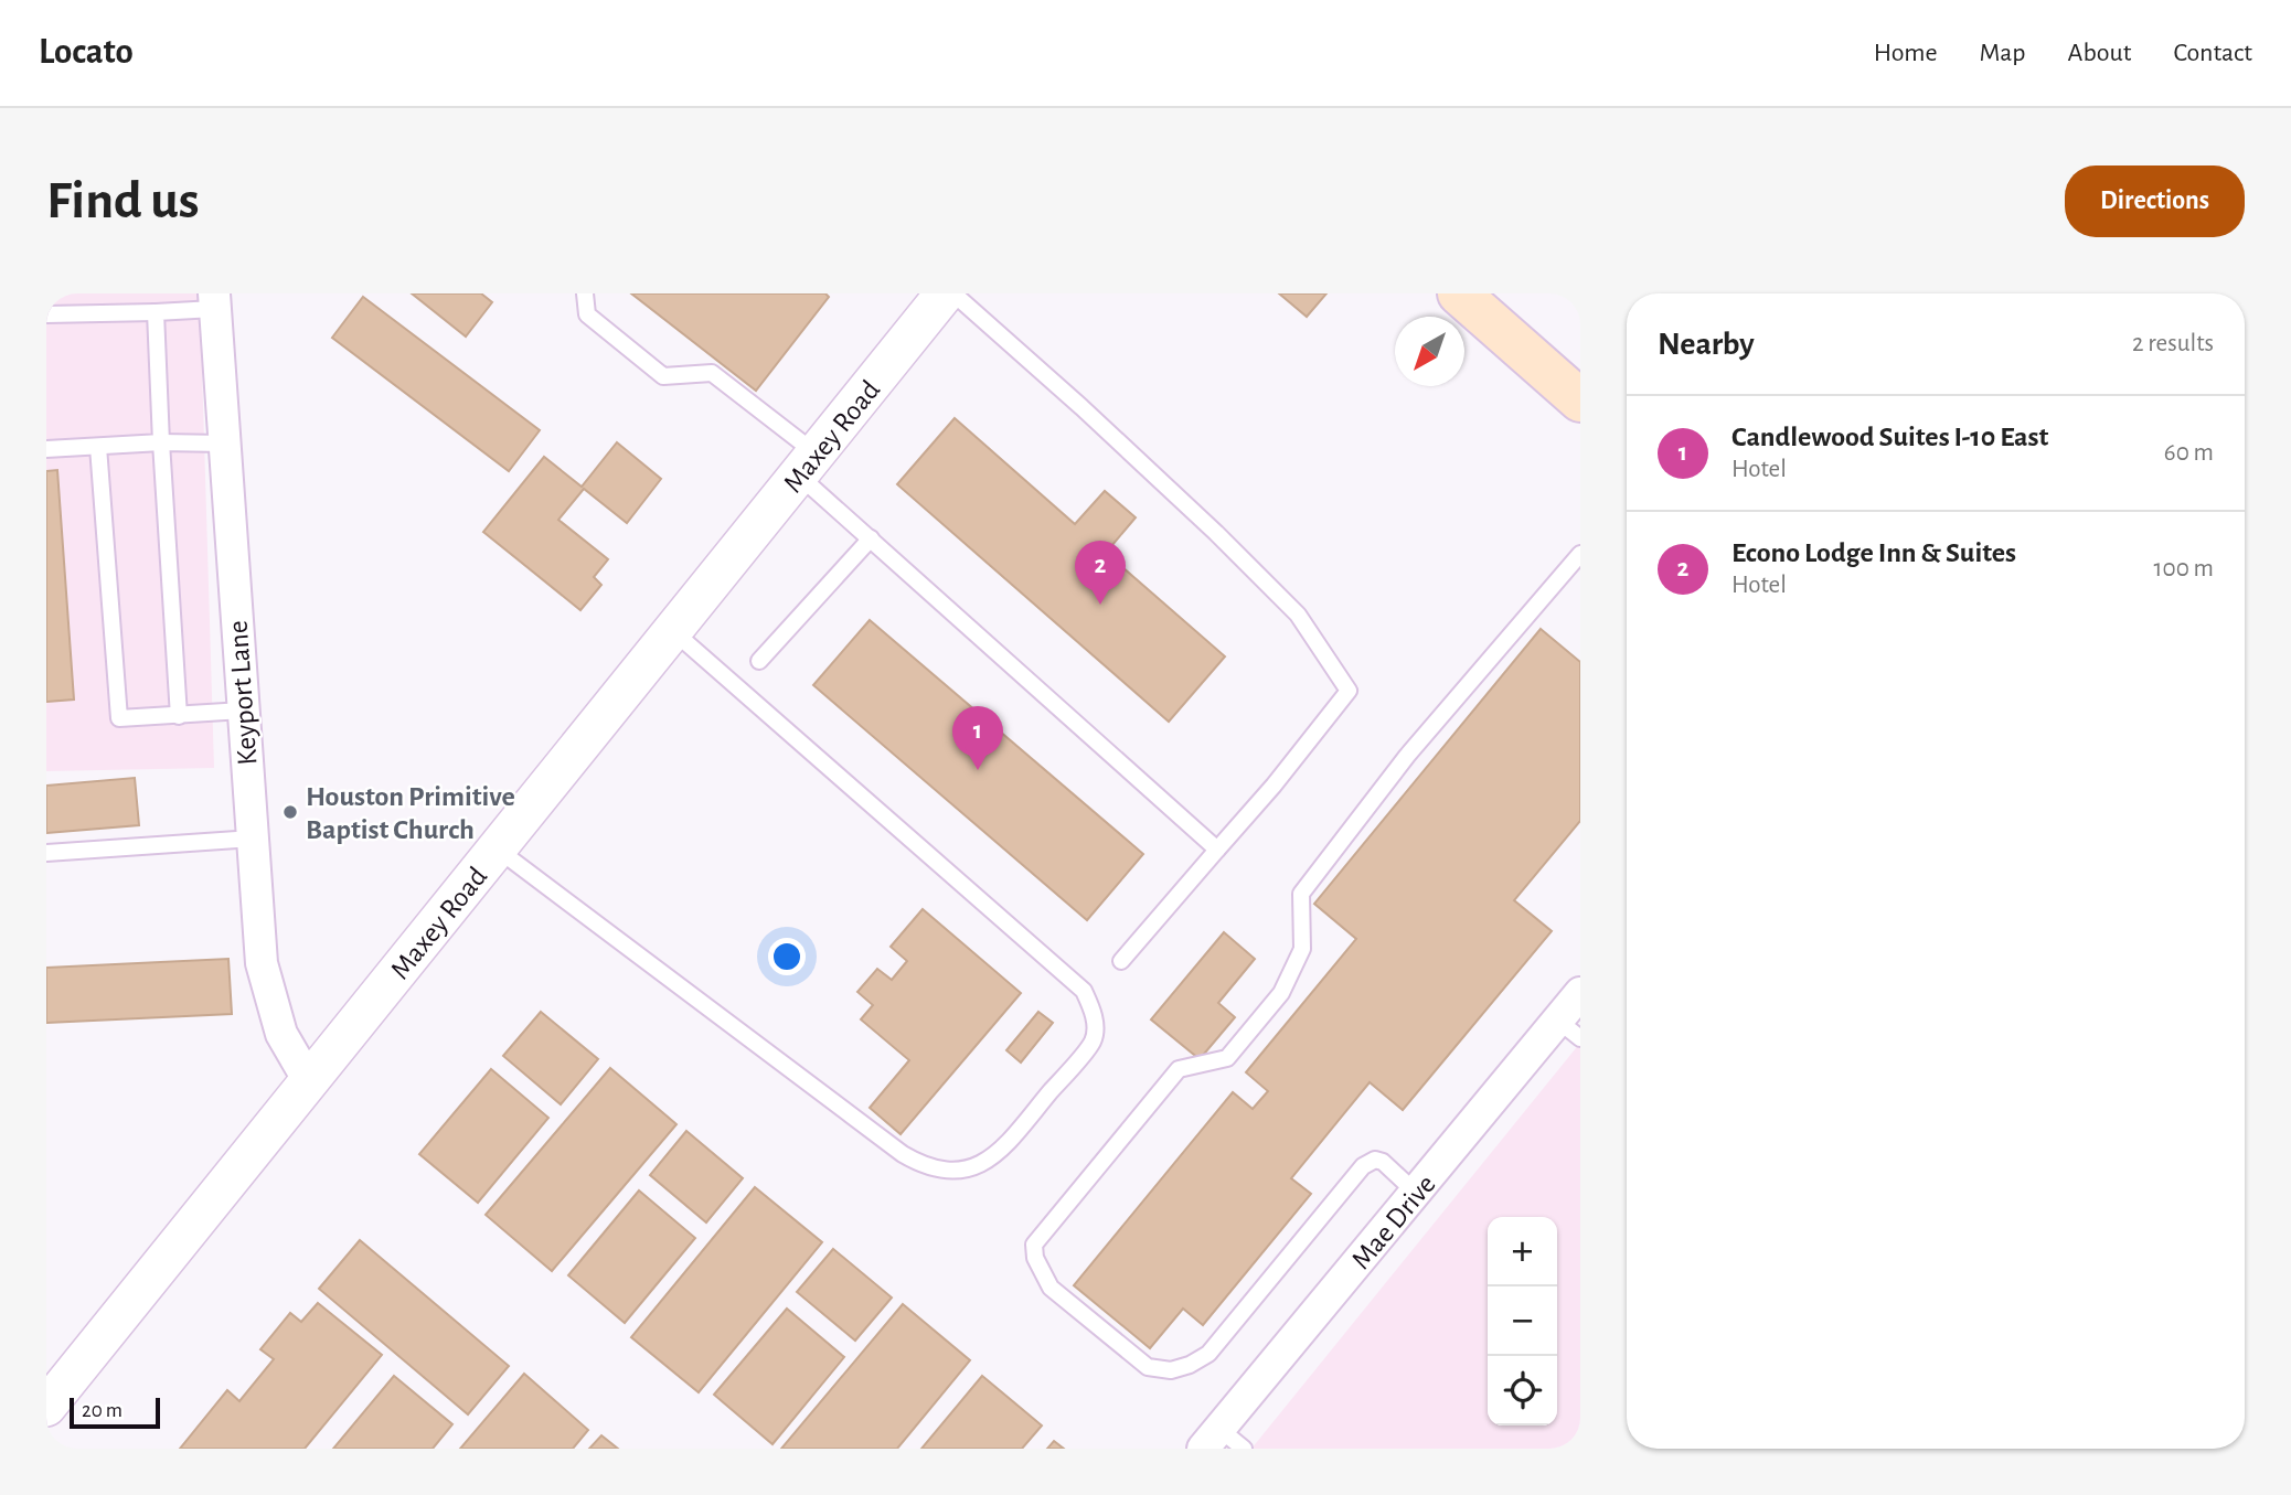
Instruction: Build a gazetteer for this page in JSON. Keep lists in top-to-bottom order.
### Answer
{
  "streets": {
    "street": ["Maxey Road", "Keyport Lane", "Mae Drive"]
  },
  "crossings": [
    ["Maxey Road", "Keyport Lane"]
  ],
  "places": ["Houston Primitive Baptist Church"],
  "scale_bar": "20 m",
  "north": "bottom left",
  "page": {
    "header": "Locato",
    "nav": [
      "Home",
      "Map",
      "About",
      "Contact"
    ],
    "buttons": "Directions",
    "title": "Find us",
    "heading": ["Nearby", "2 results"],
    "list": [
      {
        "mark": "1",
        "name": "Candlewood Suites I-10 East",
        "note": "Hotel",
        "value": "60 m"
      },
      {
        "mark": "2",
        "name": "Econo Lodge Inn & Suites",
        "note": "Hotel",
        "value": "100 m"
      }
    ],
    "pins": ["2", "1"],
    "map_buttons": ["+", "−"],
    "scale": "20 m"
  }
}
